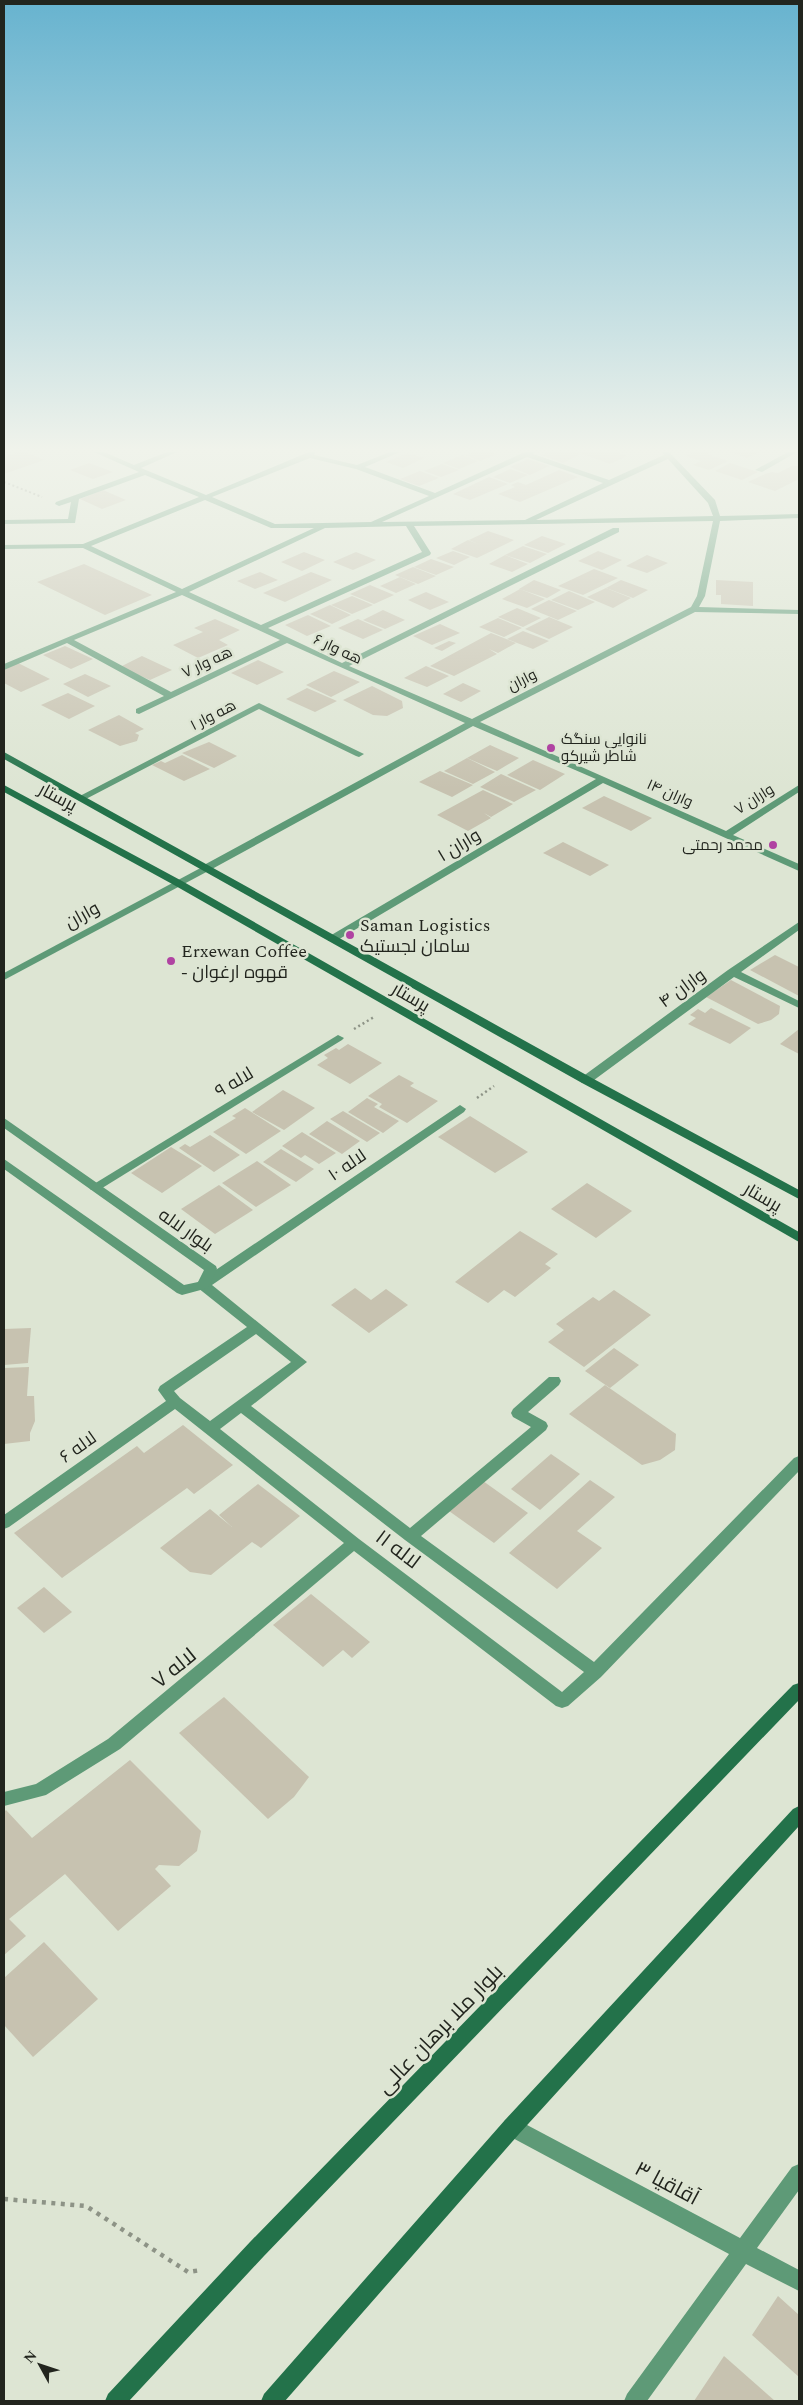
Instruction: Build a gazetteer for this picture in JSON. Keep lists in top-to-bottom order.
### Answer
{
  "streets": {
    "main road": ["پرستار", "بلوار ملا برهان عالی"],
    "street": [
      "هه وار ۶",
      "هه وار ۷",
      "واران",
      "هه وار ۱",
      "واران ۱۴",
      "واران ۷",
      "واران ۱",
      "واران ۴",
      "لاله ۹",
      "لاله ۱۰",
      "بلوار لاله",
      "لاله ۶",
      "لاله ۱۱",
      "لاله ۷",
      "آقاقیا ۳"
    ]
  },
  "crossings": [
    ["هه وار ۶", "هه وار ۷"],
    ["هه وار ۶", "واران"],
    ["هه وار ۶", "واران ۱۴"],
    ["واران", "واران ۱۴"],
    ["واران", "پرستار"],
    ["هه وار ۱", "پرستار"],
    ["واران ۱۴", "واران ۷"],
    ["واران ۱۴", "واران ۱"],
    ["پرستار", "واران ۱"],
    ["پرستار", "واران ۴"],
    ["لاله ۹", "بلوار لاله"],
    ["لاله ۱۰", "بلوار لاله"],
    ["لاله ۶", "لاله ۱۱"],
    ["لاله ۱۱", "لاله ۷"]
  ],
  "places": [
    "نانوایی سنگک شاطر شیرکو",
    "محمد رحمتی",
    "Saman Logistics سامان لجستیک",
    "Erxewan Coffee - قهوه ارغوان"
  ],
  "north": "top left"
}
